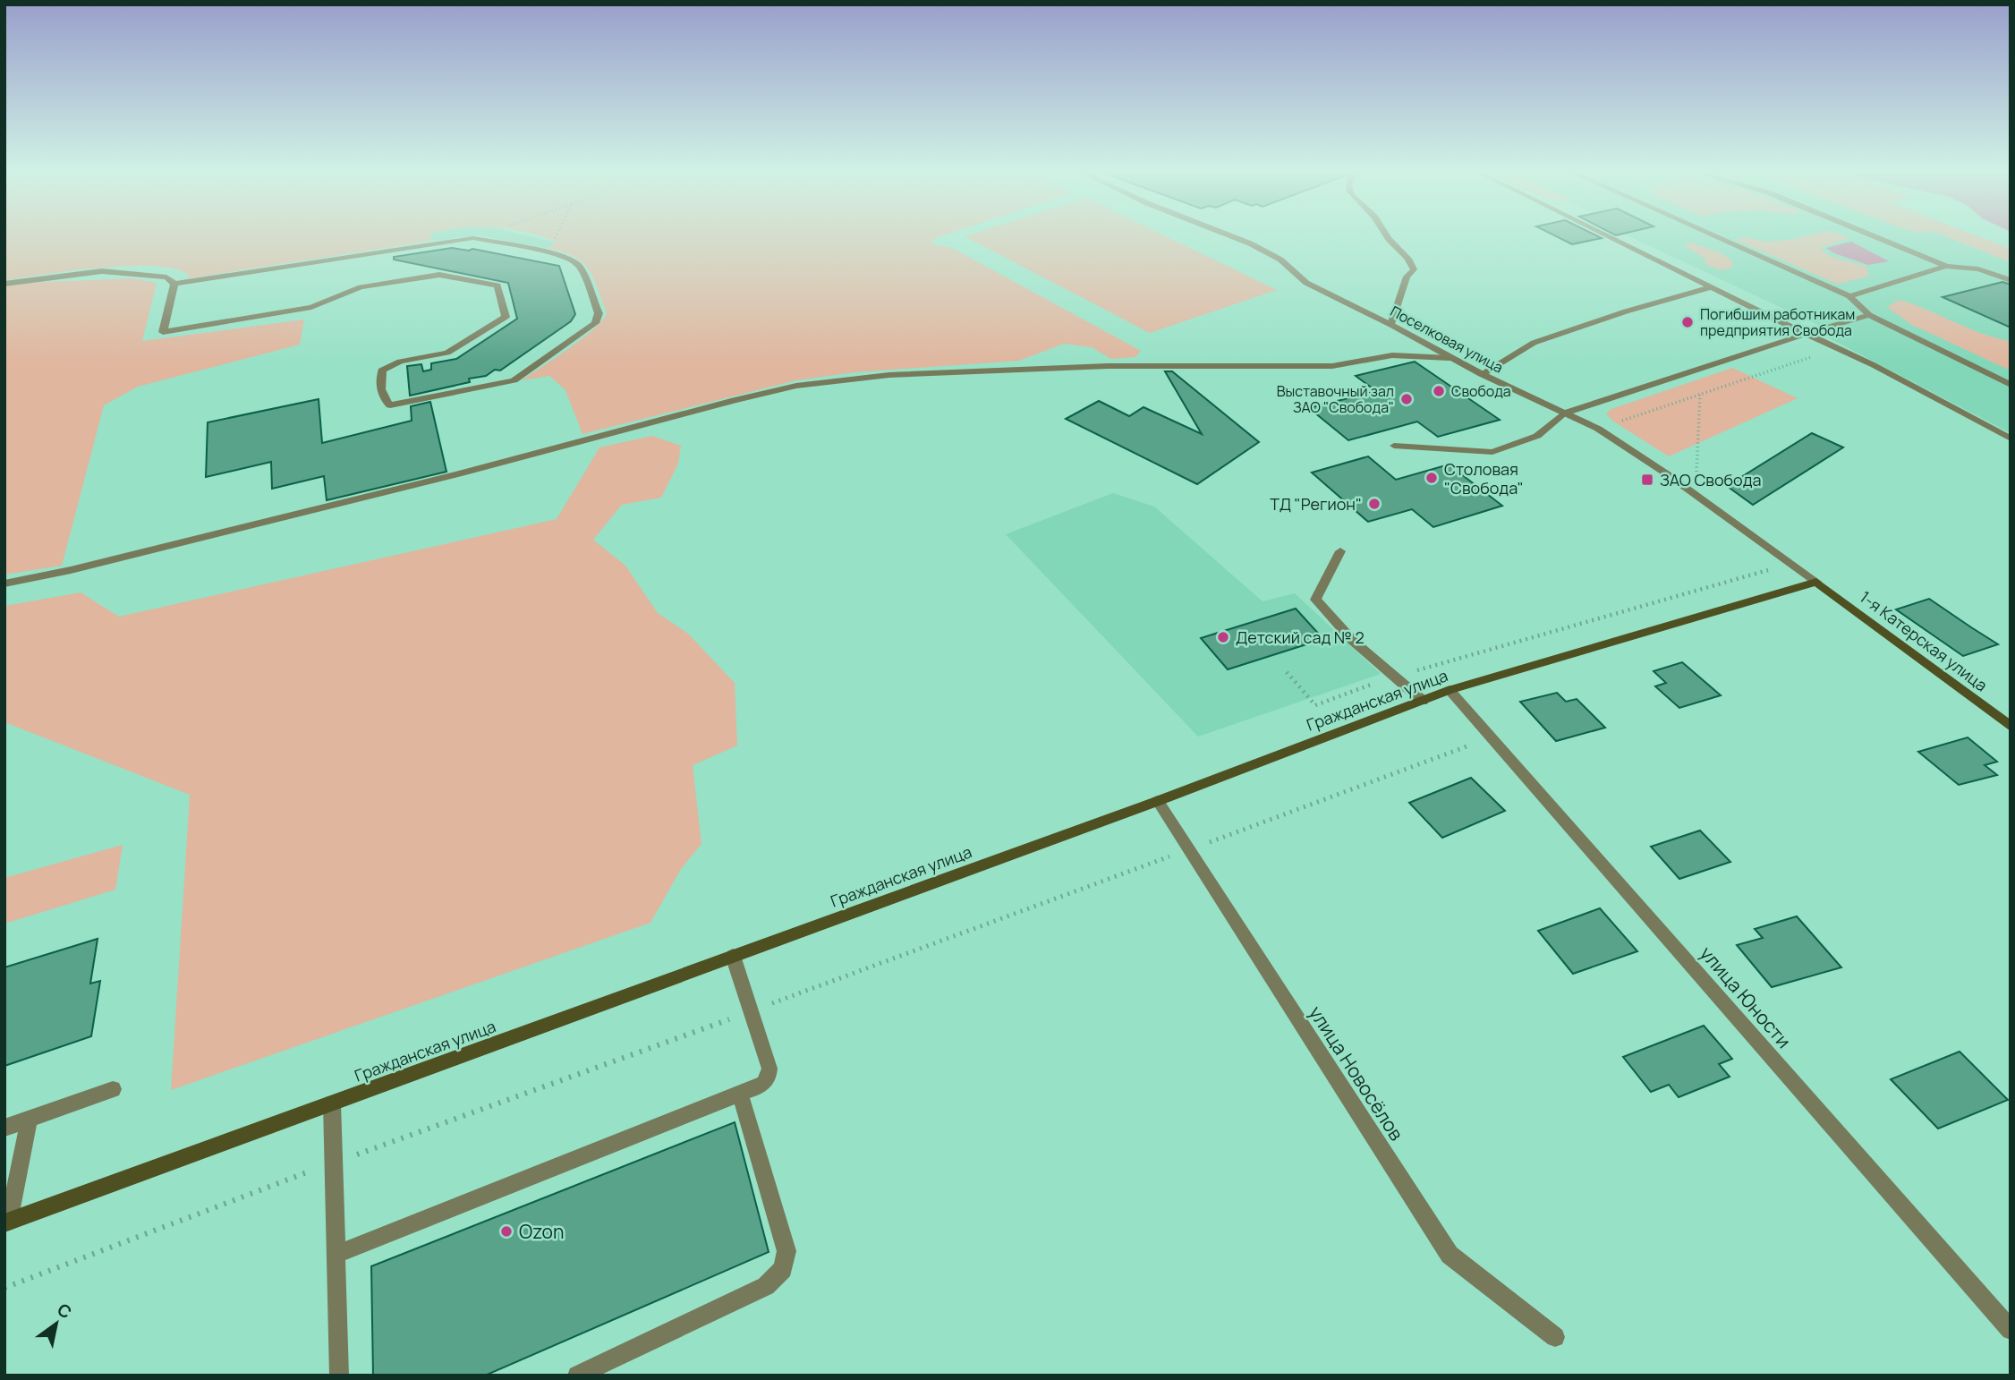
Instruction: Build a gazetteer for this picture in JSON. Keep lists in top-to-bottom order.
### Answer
{
  "streets": {
    "street": [
      "Поселковая улица",
      "1-я Катерская улица",
      "Гражданская улица",
      "улица Юности",
      "улица Новосёлов"
    ]
  },
  "crossings": [
    ["Поселковая улица", "1-я Катерская улица"],
    ["Поселковая улица", "Гражданская улица"],
    ["1-я Катерская улица", "Гражданская улица"],
    ["Гражданская улица", "улица Юности"],
    ["Гражданская улица", "улица Новосёлов"]
  ],
  "places": {
    "other": [
      "Погибшим работникам предприятия Свобода",
      "Свобода",
      "Выставочный зал ЗАО \"Свобода\"",
      "Столовая \"Свобода\"",
      "ТД \"Регион\"",
      "Детский сад № 2",
      "Ozon"
    ],
    "transit": ["ЗАО Свобода"]
  },
  "north": "top right"
}
